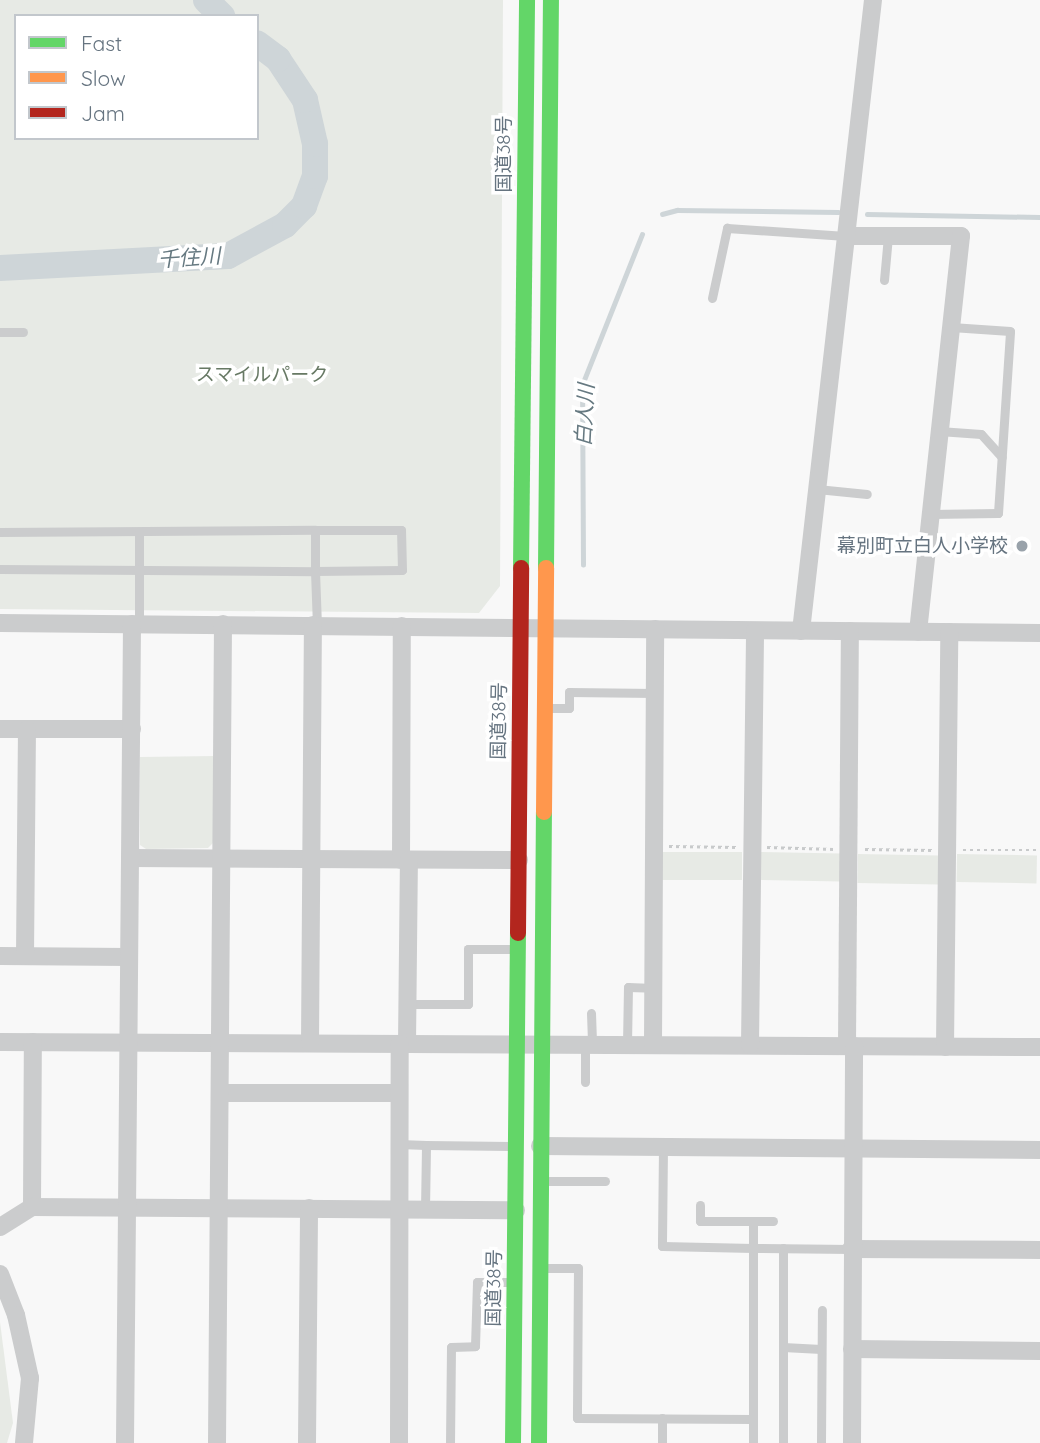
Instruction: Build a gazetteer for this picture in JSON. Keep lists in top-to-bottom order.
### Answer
{
  "streets": {
    "highway": ["国道38号"]
  },
  "water": ["千住川", "白人川"],
  "parks": ["スマイルパーク"],
  "places": ["幕別町立白人小学校"],
  "legend": ["Fast", "Slow", "Jam"]
}
